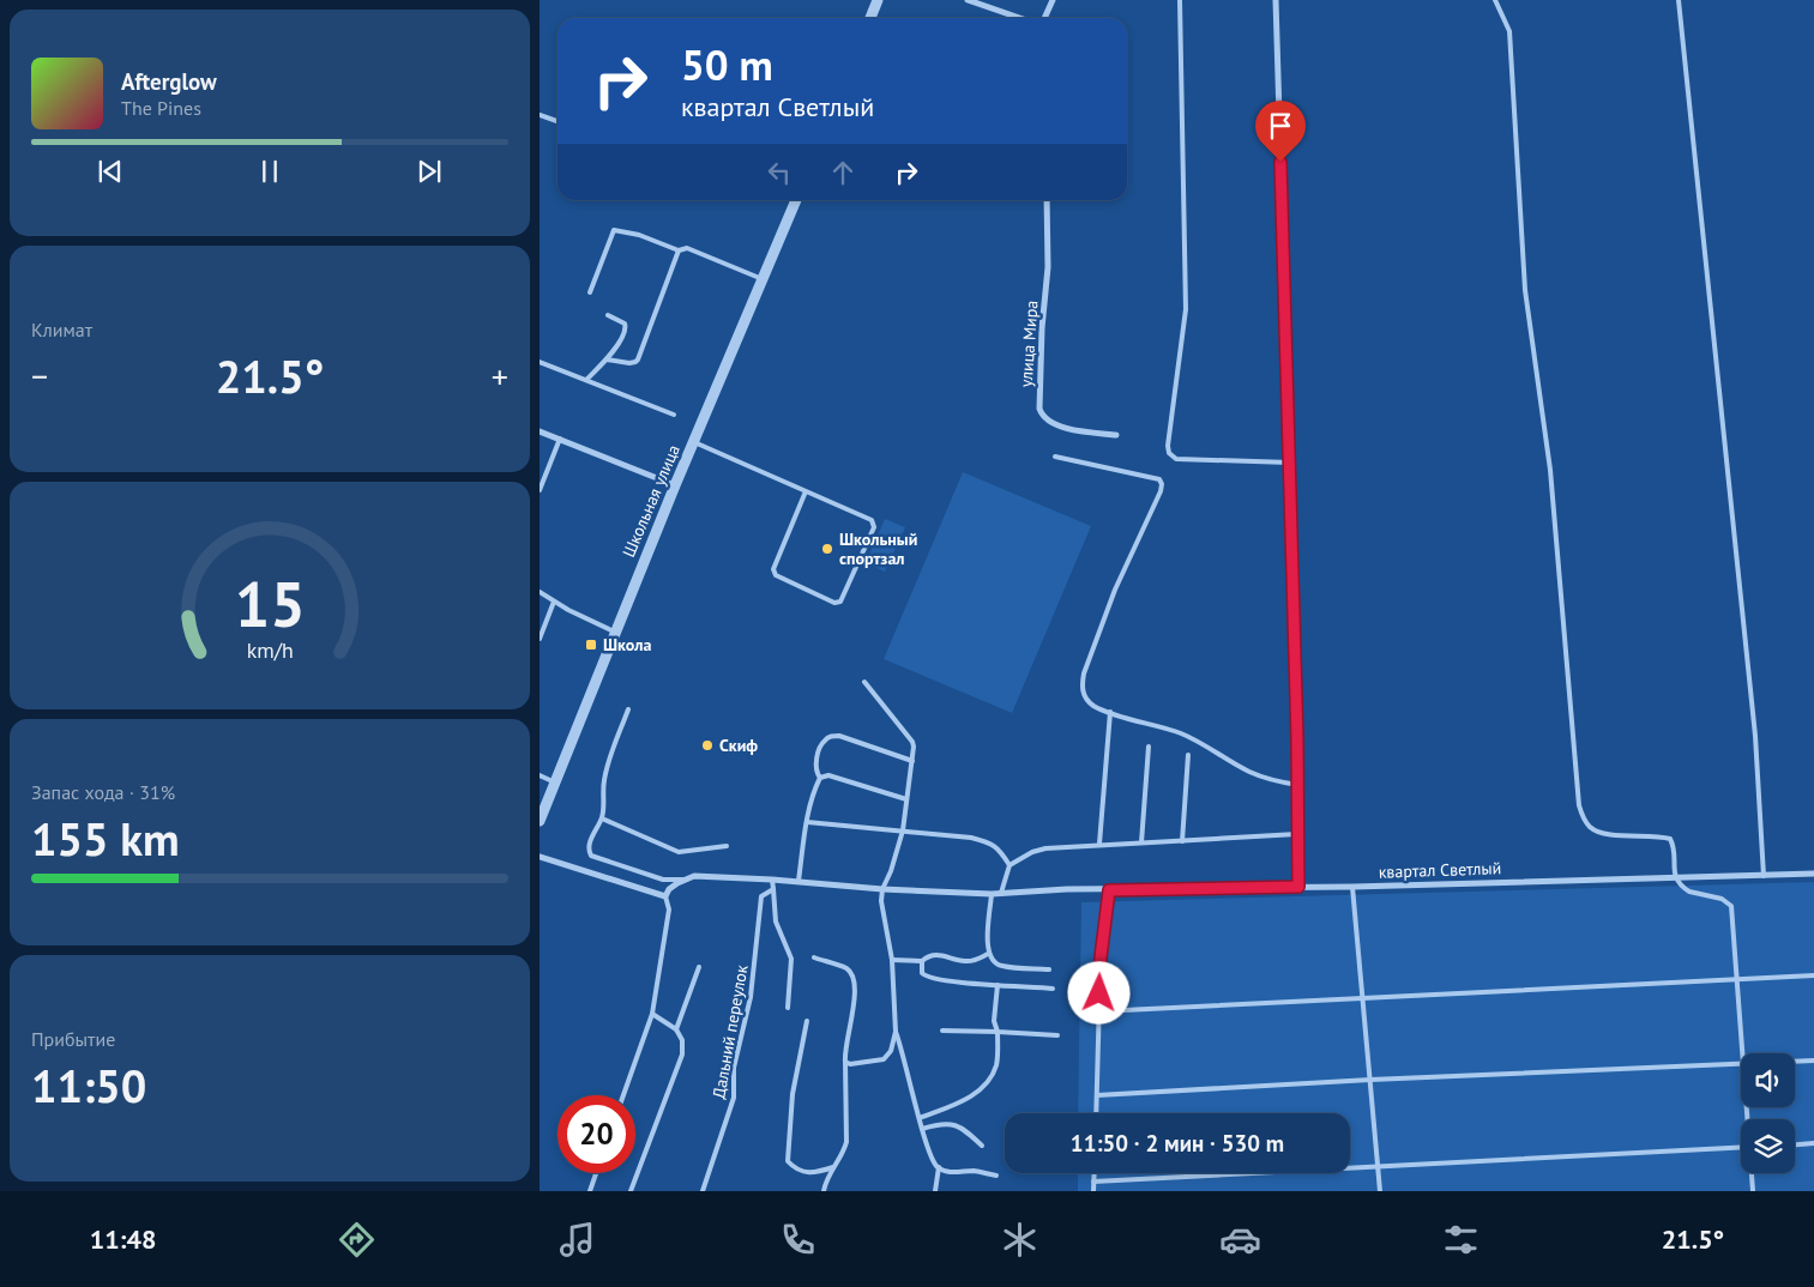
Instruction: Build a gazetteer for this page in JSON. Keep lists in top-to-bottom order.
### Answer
{
  "streets": {
    "street": ["улица Мира", "Школьная улица", "квартал Светлый"],
    "lane": ["Дальний переулок"]
  },
  "places": {
    "other": ["Школьный спортзал", "Скиф"],
    "transit": ["Школа"]
  },
  "page": {
    "turn": ["50 m", "квартал Светлый"],
    "song": ["Afterglow", "The Pines"],
    "tile": [
      "Климат",
      ["Запас хода · 31%", "155 km"],
      ["Прибытие", "11:50"]
    ],
    "heat": ["−", "21.5°", "+"],
    "limit": "20",
    "trip": "11:50 · 2 мин · 530 m",
    "tabs": ["11:48", "21.5°"],
    "gauge": ["15", "km/h"]
  }
}
